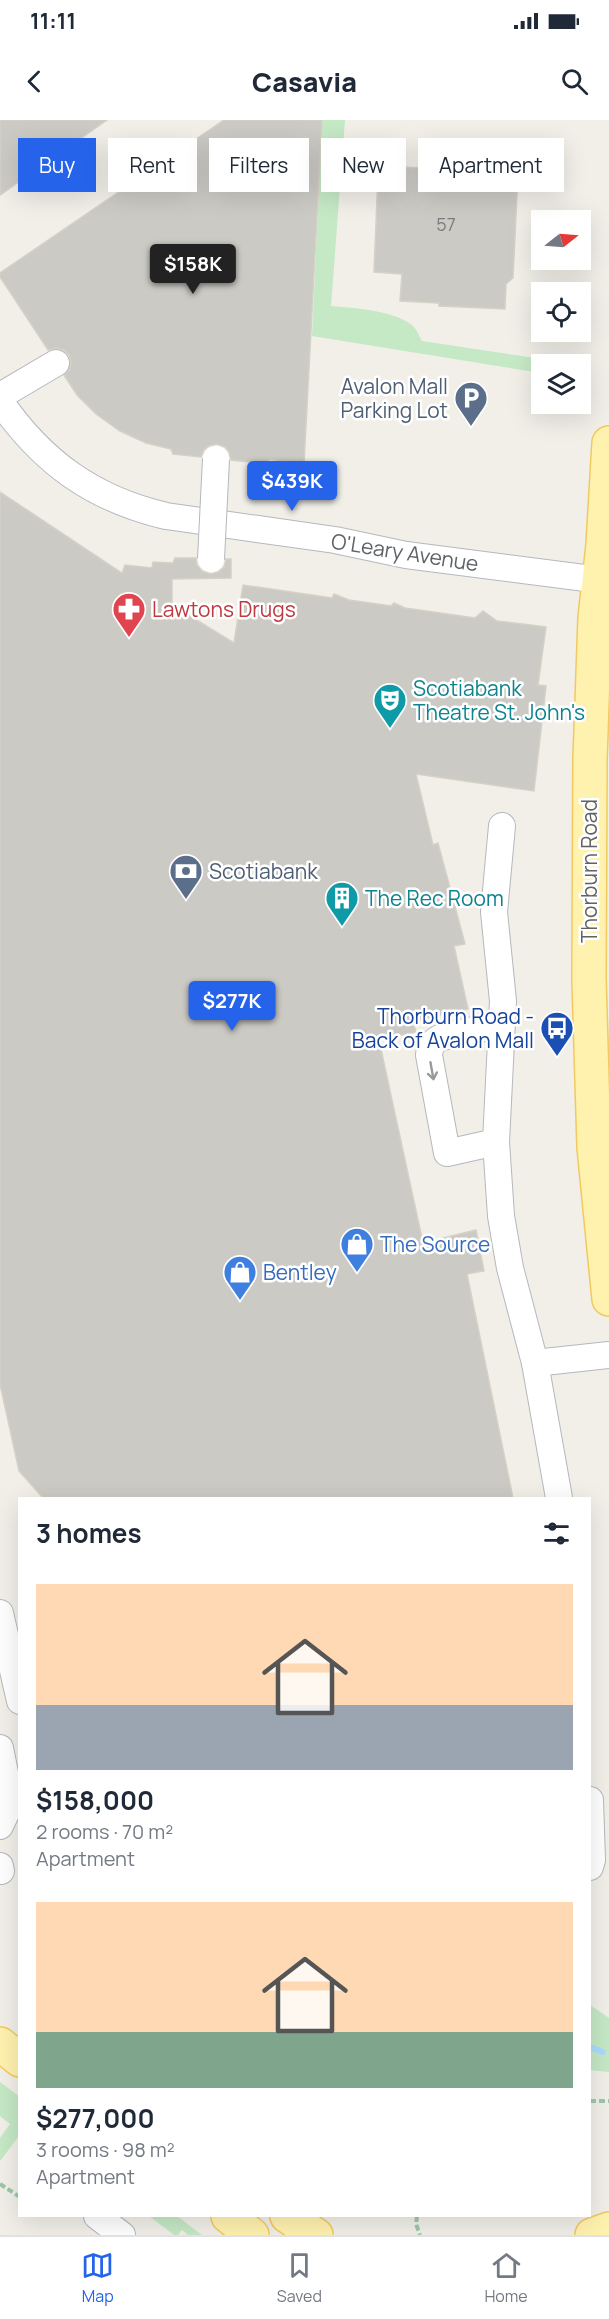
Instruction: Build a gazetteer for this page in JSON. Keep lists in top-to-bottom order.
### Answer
{
  "streets": {
    "main road": ["Thorburn Road"],
    "street": ["O'Leary Avenue"]
  },
  "crossings": [
    ["O'Leary Avenue", "Thorburn Road"]
  ],
  "places": {
    "parking": ["Avalon Mall Parking Lot"],
    "pharmacy": ["Lawtons Drugs"],
    "theatre": ["Scotiabank Theatre St. John's"],
    "bank": ["Scotiabank"],
    "building": ["The Rec Room"],
    "bus stop": ["Thorburn Road - Back of Avalon Mall"],
    "shop": ["The Source", "Bentley"]
  },
  "house_numbers": ["57"],
  "north": "right",
  "page": {
    "status": "11:11",
    "header": "Casavia",
    "chip": [
      "Buy",
      "Rent",
      "Filters",
      "New",
      "Apartment"
    ],
    "price": ["$158K", "$439K", "$277K"],
    "heading": "3 homes",
    "list": [
      {
        "name": "$158,000",
        "note": "2 rooms · 70 m² · Apartment"
      },
      {
        "name": "$277,000",
        "note": "3 rooms · 98 m² · Apartment"
      }
    ],
    "tabs": ["Map", "Saved", "Home"]
  }
}
